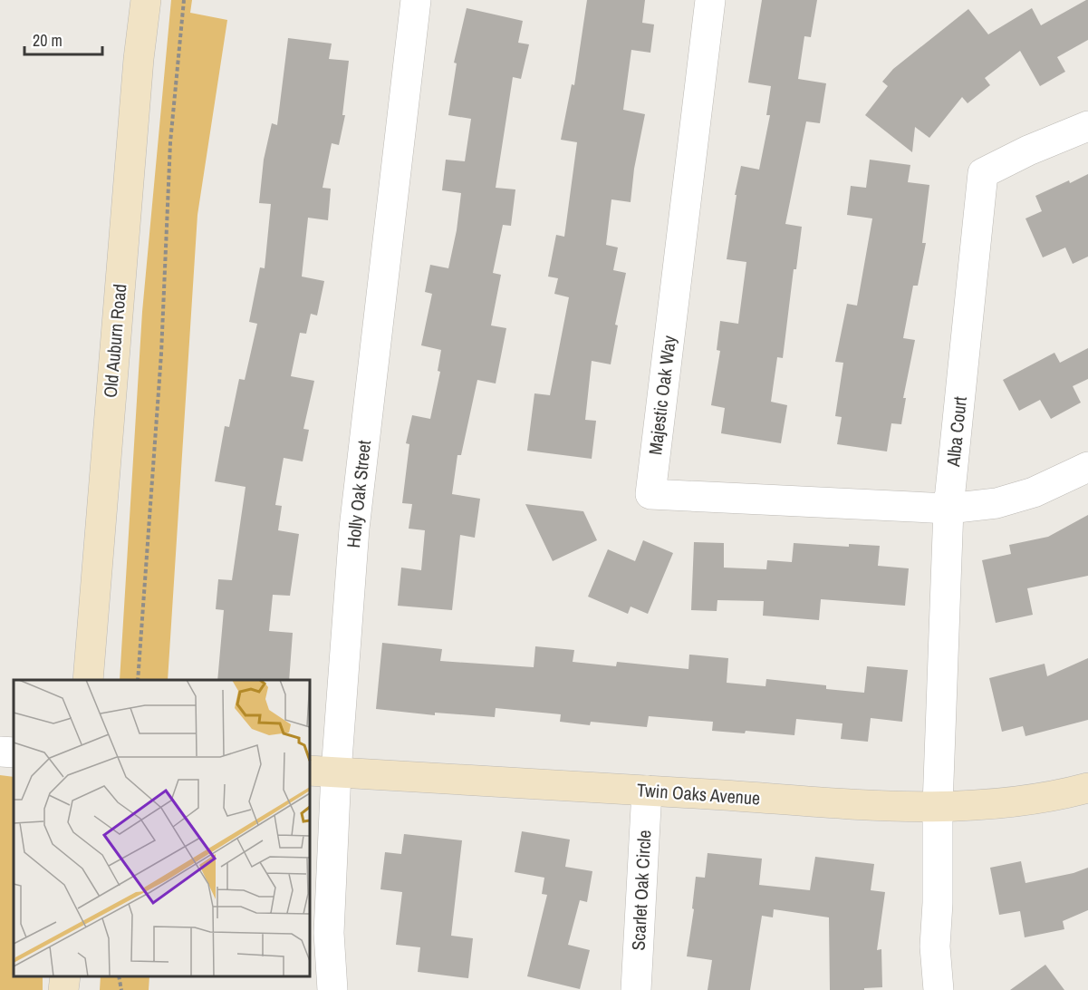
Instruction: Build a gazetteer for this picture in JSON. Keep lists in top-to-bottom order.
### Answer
{
  "streets": {
    "street": [
      "Old Auburn Road",
      "Majestic Oak Way",
      "Alba Court",
      "Holly Oak Street",
      "Twin Oaks Avenue",
      "Scarlet Oak Circle"
    ]
  },
  "crossings": [
    ["Majestic Oak Way", "Alba Court"],
    ["Alba Court", "Twin Oaks Avenue"],
    ["Holly Oak Street", "Twin Oaks Avenue"],
    ["Twin Oaks Avenue", "Scarlet Oak Circle"]
  ],
  "scale_bar": "20 m"
}
